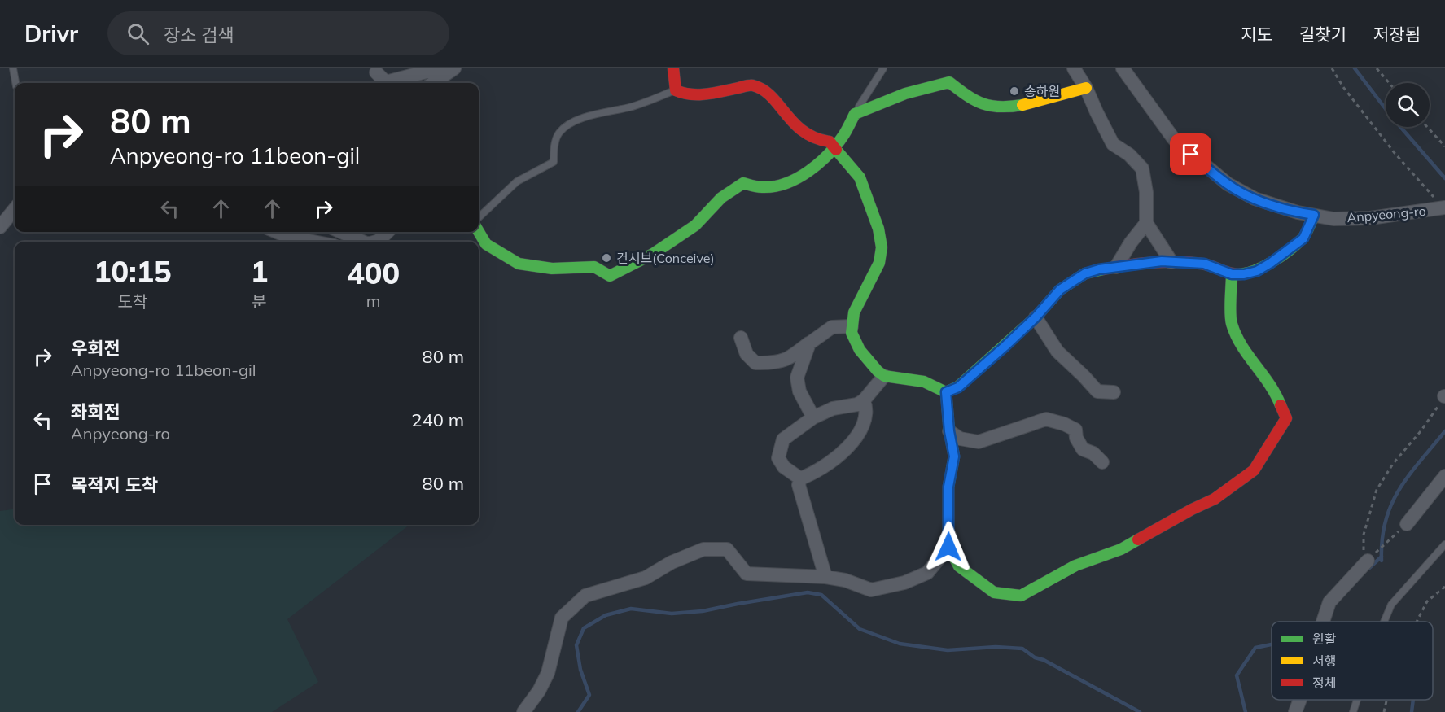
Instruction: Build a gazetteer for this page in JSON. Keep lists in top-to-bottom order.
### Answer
{
  "streets": {
    "street": ["Anpyeong-ro"]
  },
  "places": ["송하원", "컨시브(Conceive)"],
  "legend": ["원활", "서행", "정체"],
  "page": {
    "header": "Drivr",
    "search": "장소 검색",
    "nav": ["지도", "길찾기", "저장됨"],
    "turn": ["80 m", "Anpyeong-ro 11beon-gil"],
    "eta": [
      "10:15",
      "도착",
      "1",
      "분",
      "400",
      "m"
    ],
    "list": [
      {
        "name": "우회전",
        "note": "Anpyeong-ro 11beon-gil",
        "value": "80 m"
      },
      {
        "name": "좌회전",
        "note": "Anpyeong-ro",
        "value": "240 m"
      },
      {
        "name": "목적지 도착",
        "value": "80 m"
      }
    ]
  }
}
